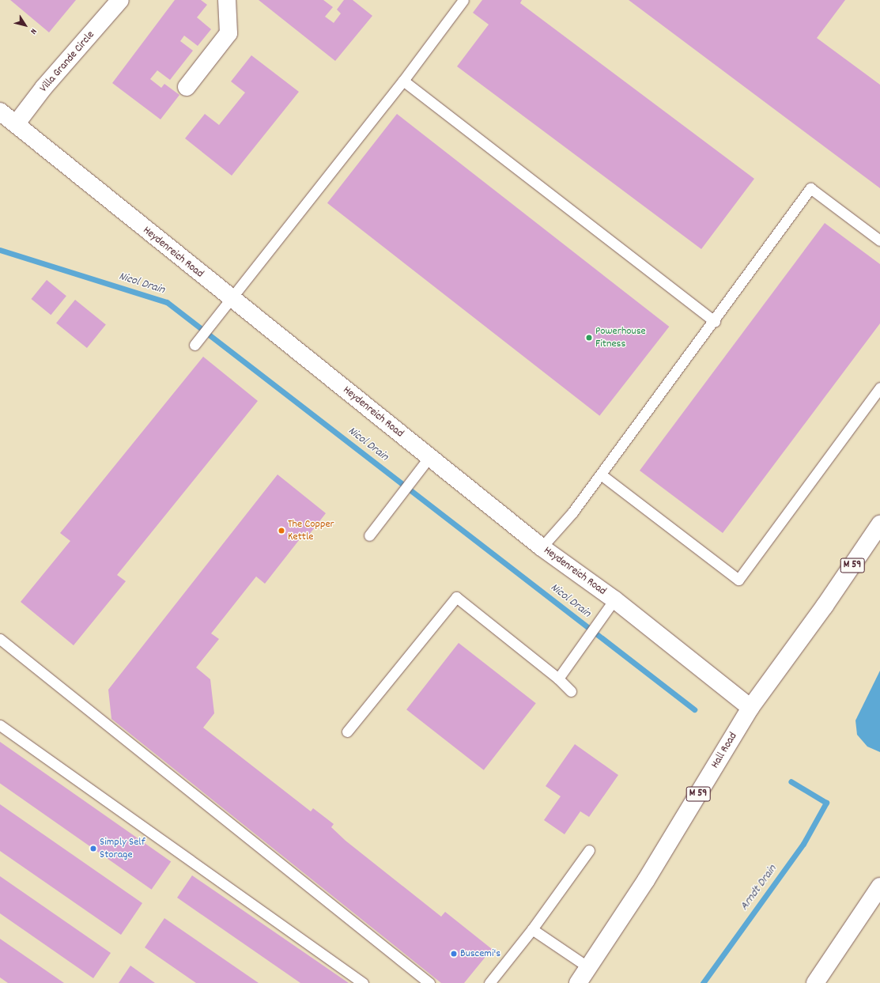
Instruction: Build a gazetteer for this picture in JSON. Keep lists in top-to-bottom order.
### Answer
{
  "streets": {
    "main road": [
      "Villa Grande Circle",
      "Heydenreich Road",
      "M 59",
      "Hall Road"
    ]
  },
  "crossings": [
    ["Villa Grande Circle", "Heydenreich Road"],
    ["Heydenreich Road", "Hall Road"]
  ],
  "water": ["Nicol Drain", "Arndt Drain"],
  "places": [
    "Powerhouse Fitness",
    "The Copper Kettle",
    "Simply Self Storage",
    "Buscemi's"
  ],
  "north": "bottom right"
}
